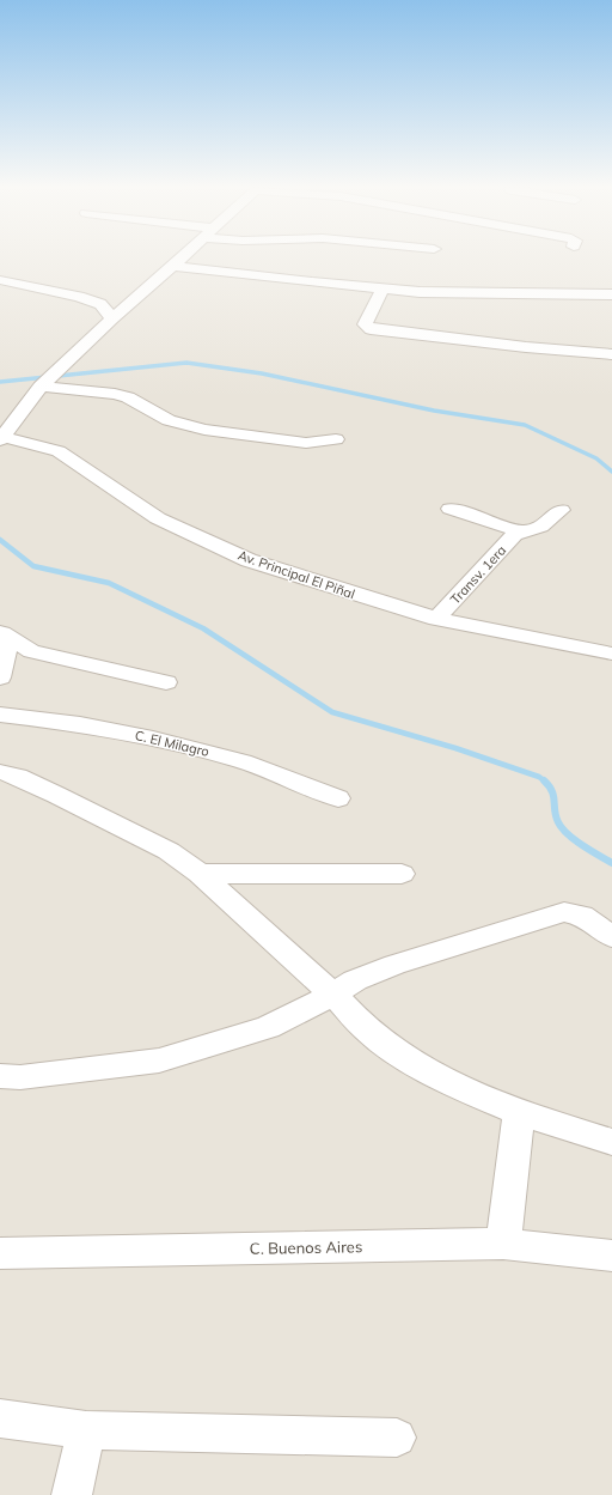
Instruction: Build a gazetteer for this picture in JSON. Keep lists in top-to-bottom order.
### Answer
{
  "streets": {
    "street": [
      "Av. Principal El Piñal",
      "Transv. 1era",
      "C. El Milagro",
      "C. Buenos Aires"
    ]
  },
  "crossings": [
    ["Av. Principal El Piñal", "Transv. 1era"]
  ]
}
